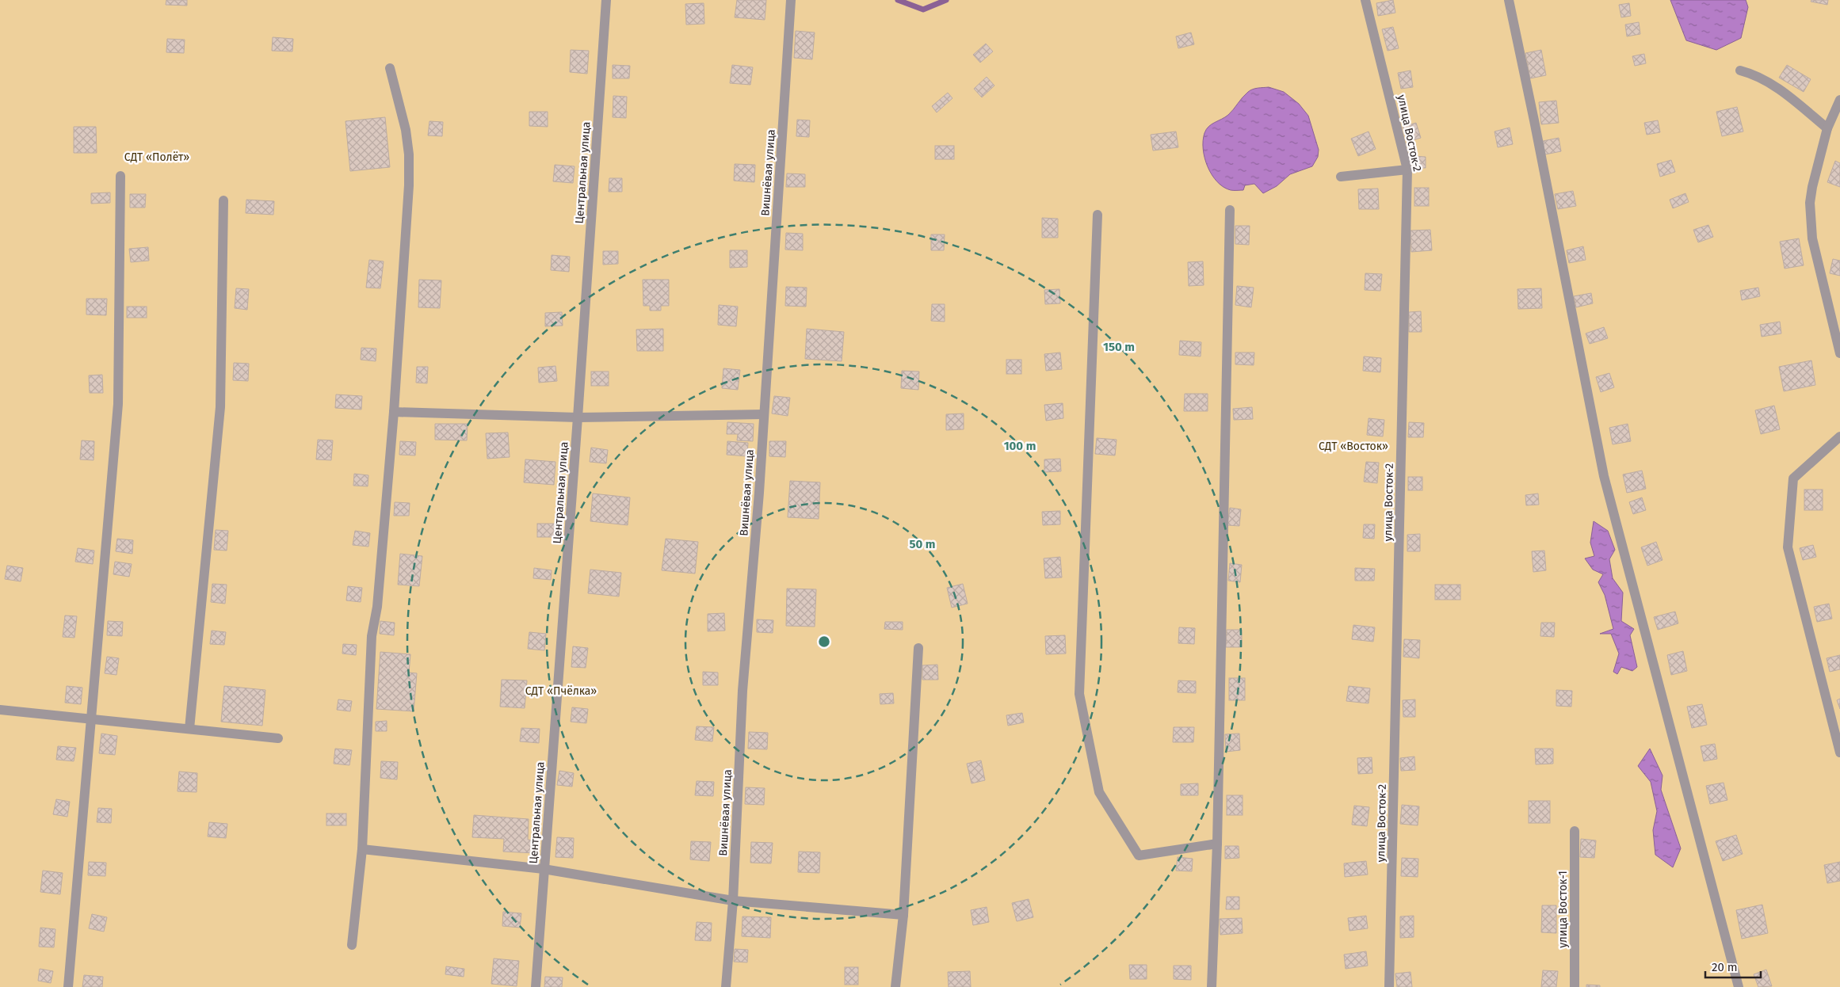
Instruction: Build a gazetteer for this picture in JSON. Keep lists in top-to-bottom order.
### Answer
{
  "streets": {
    "street": [
      "улица Восток-2",
      "Центральная улица",
      "Вишнёвая улица",
      "улица Восток-1"
    ]
  },
  "parks": ["СДТ «Полёт»", "СДТ «Восток»", "СДТ «Пчёлка»"],
  "scale_bar": "20 m",
  "rings": ["150 m", "100 m", "50 m"]
}
